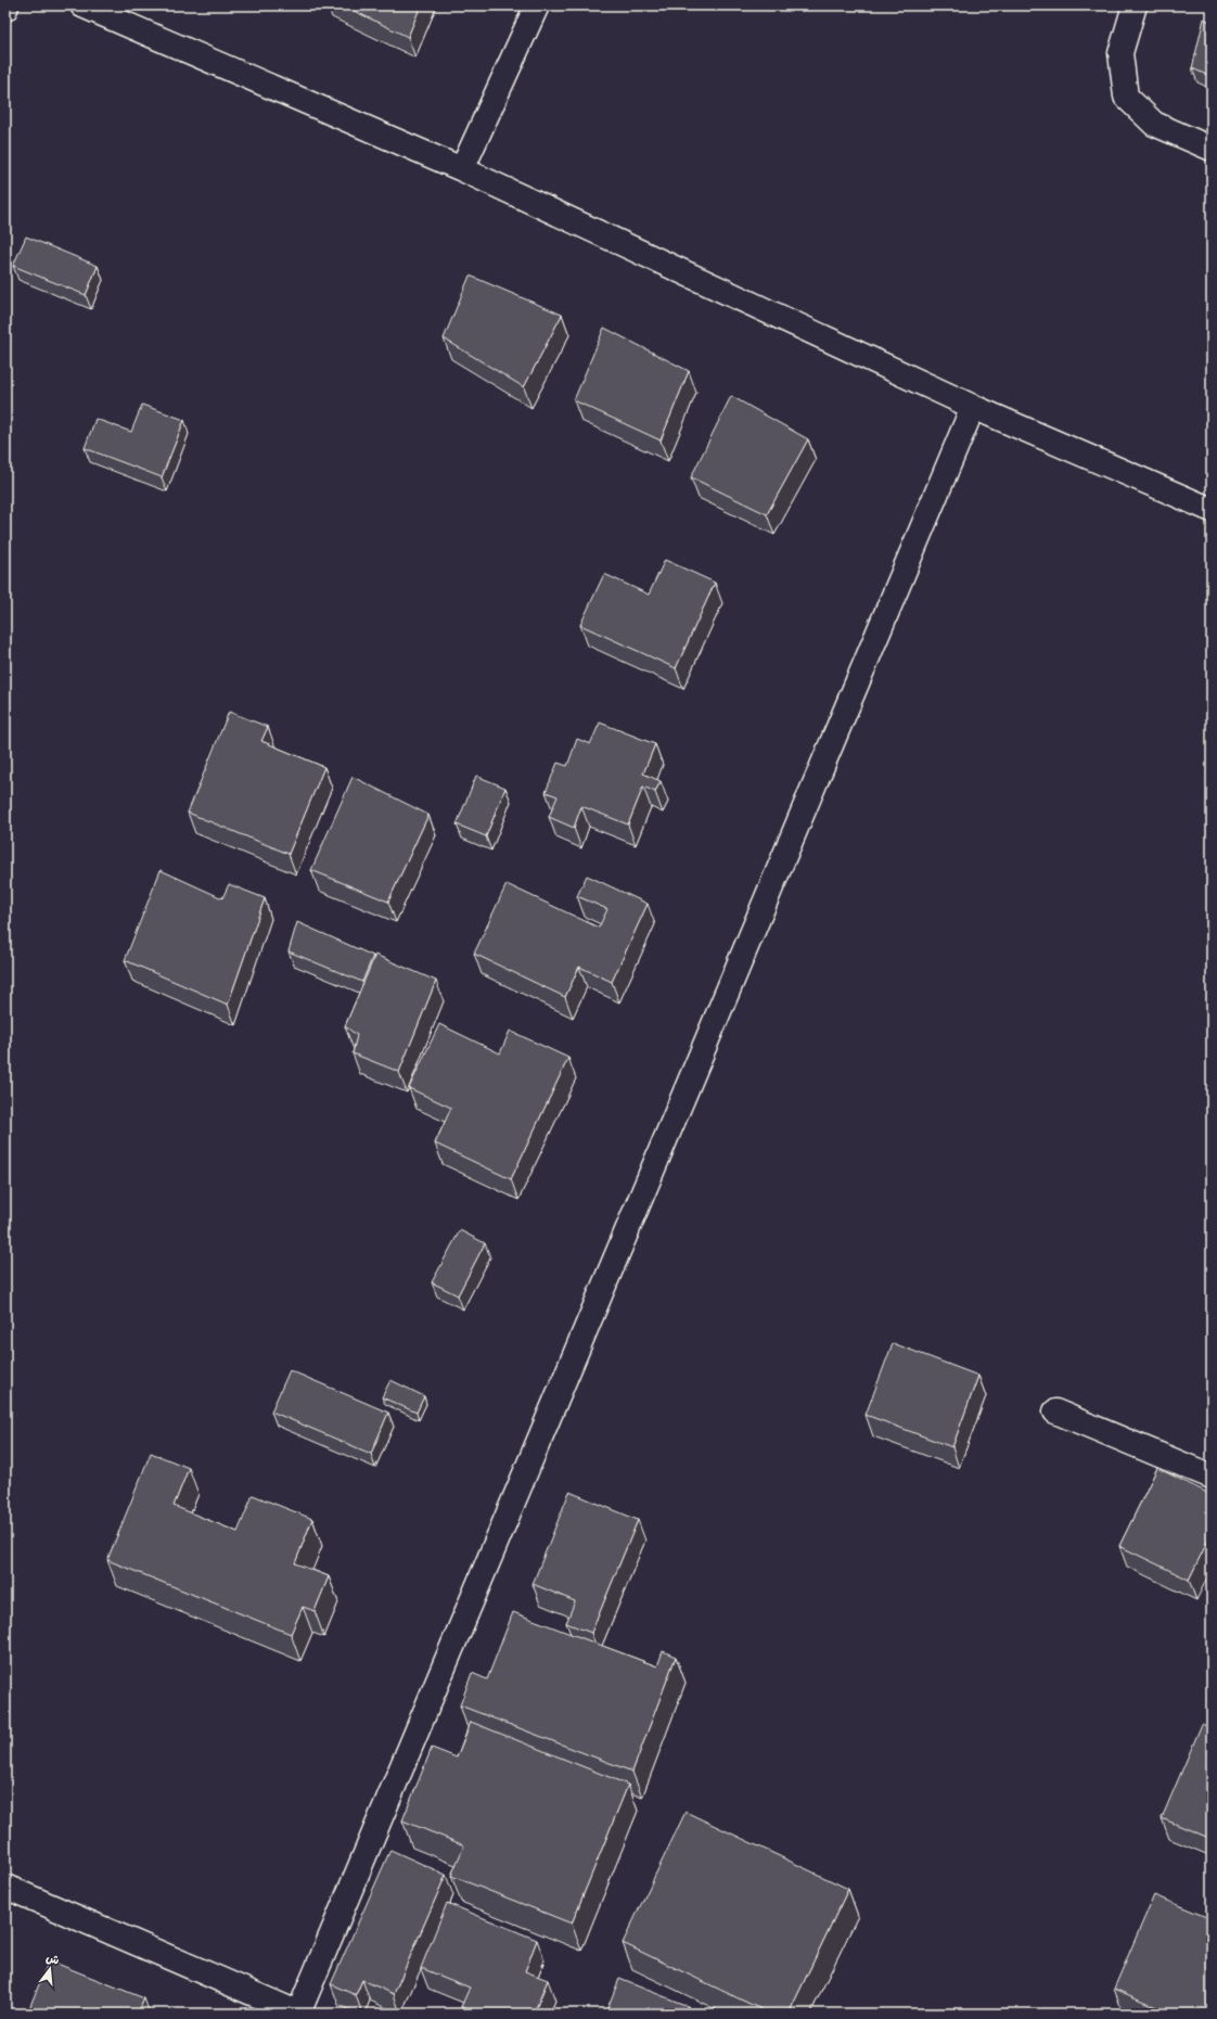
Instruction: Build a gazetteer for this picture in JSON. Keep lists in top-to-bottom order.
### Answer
{
  "north": "top"
}
